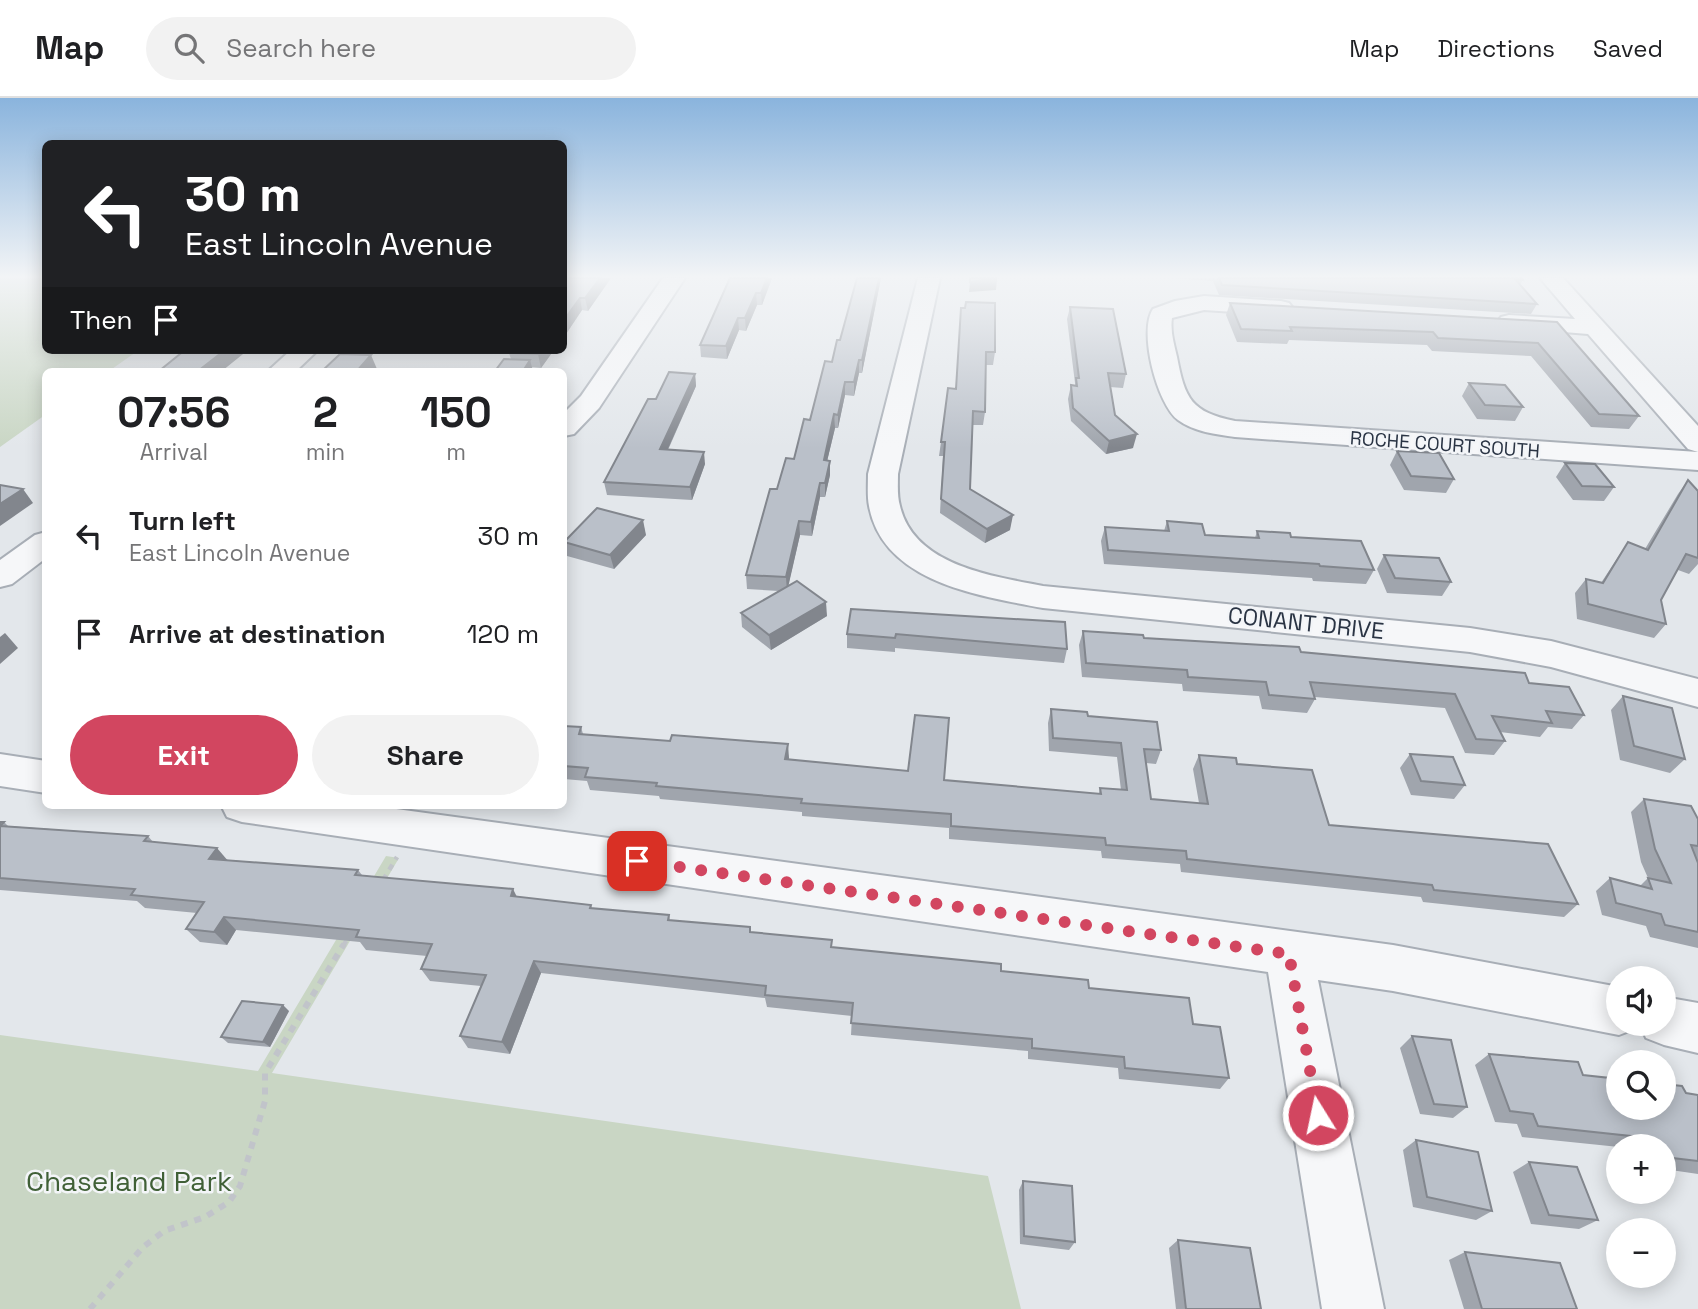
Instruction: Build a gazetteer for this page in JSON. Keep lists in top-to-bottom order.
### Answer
{
  "streets": {
    "street": ["ROCHE COURT SOUTH", "CONANT DRIVE"]
  },
  "parks": ["Chaseland Park"],
  "page": {
    "header": "Map",
    "search": "Search here",
    "nav": ["Map", "Directions", "Saved"],
    "turn": ["30 m", "East Lincoln Avenue"],
    "then": "Then",
    "eta": [
      "07:56",
      "Arrival",
      "2",
      "min",
      "150",
      "m"
    ],
    "list": [
      {
        "name": "Turn left",
        "note": "East Lincoln Avenue",
        "value": "30 m"
      },
      {
        "name": "Arrive at destination",
        "value": "120 m"
      }
    ],
    "buttons": ["Exit", "Share"],
    "map_buttons": ["+", "−"]
  }
}
